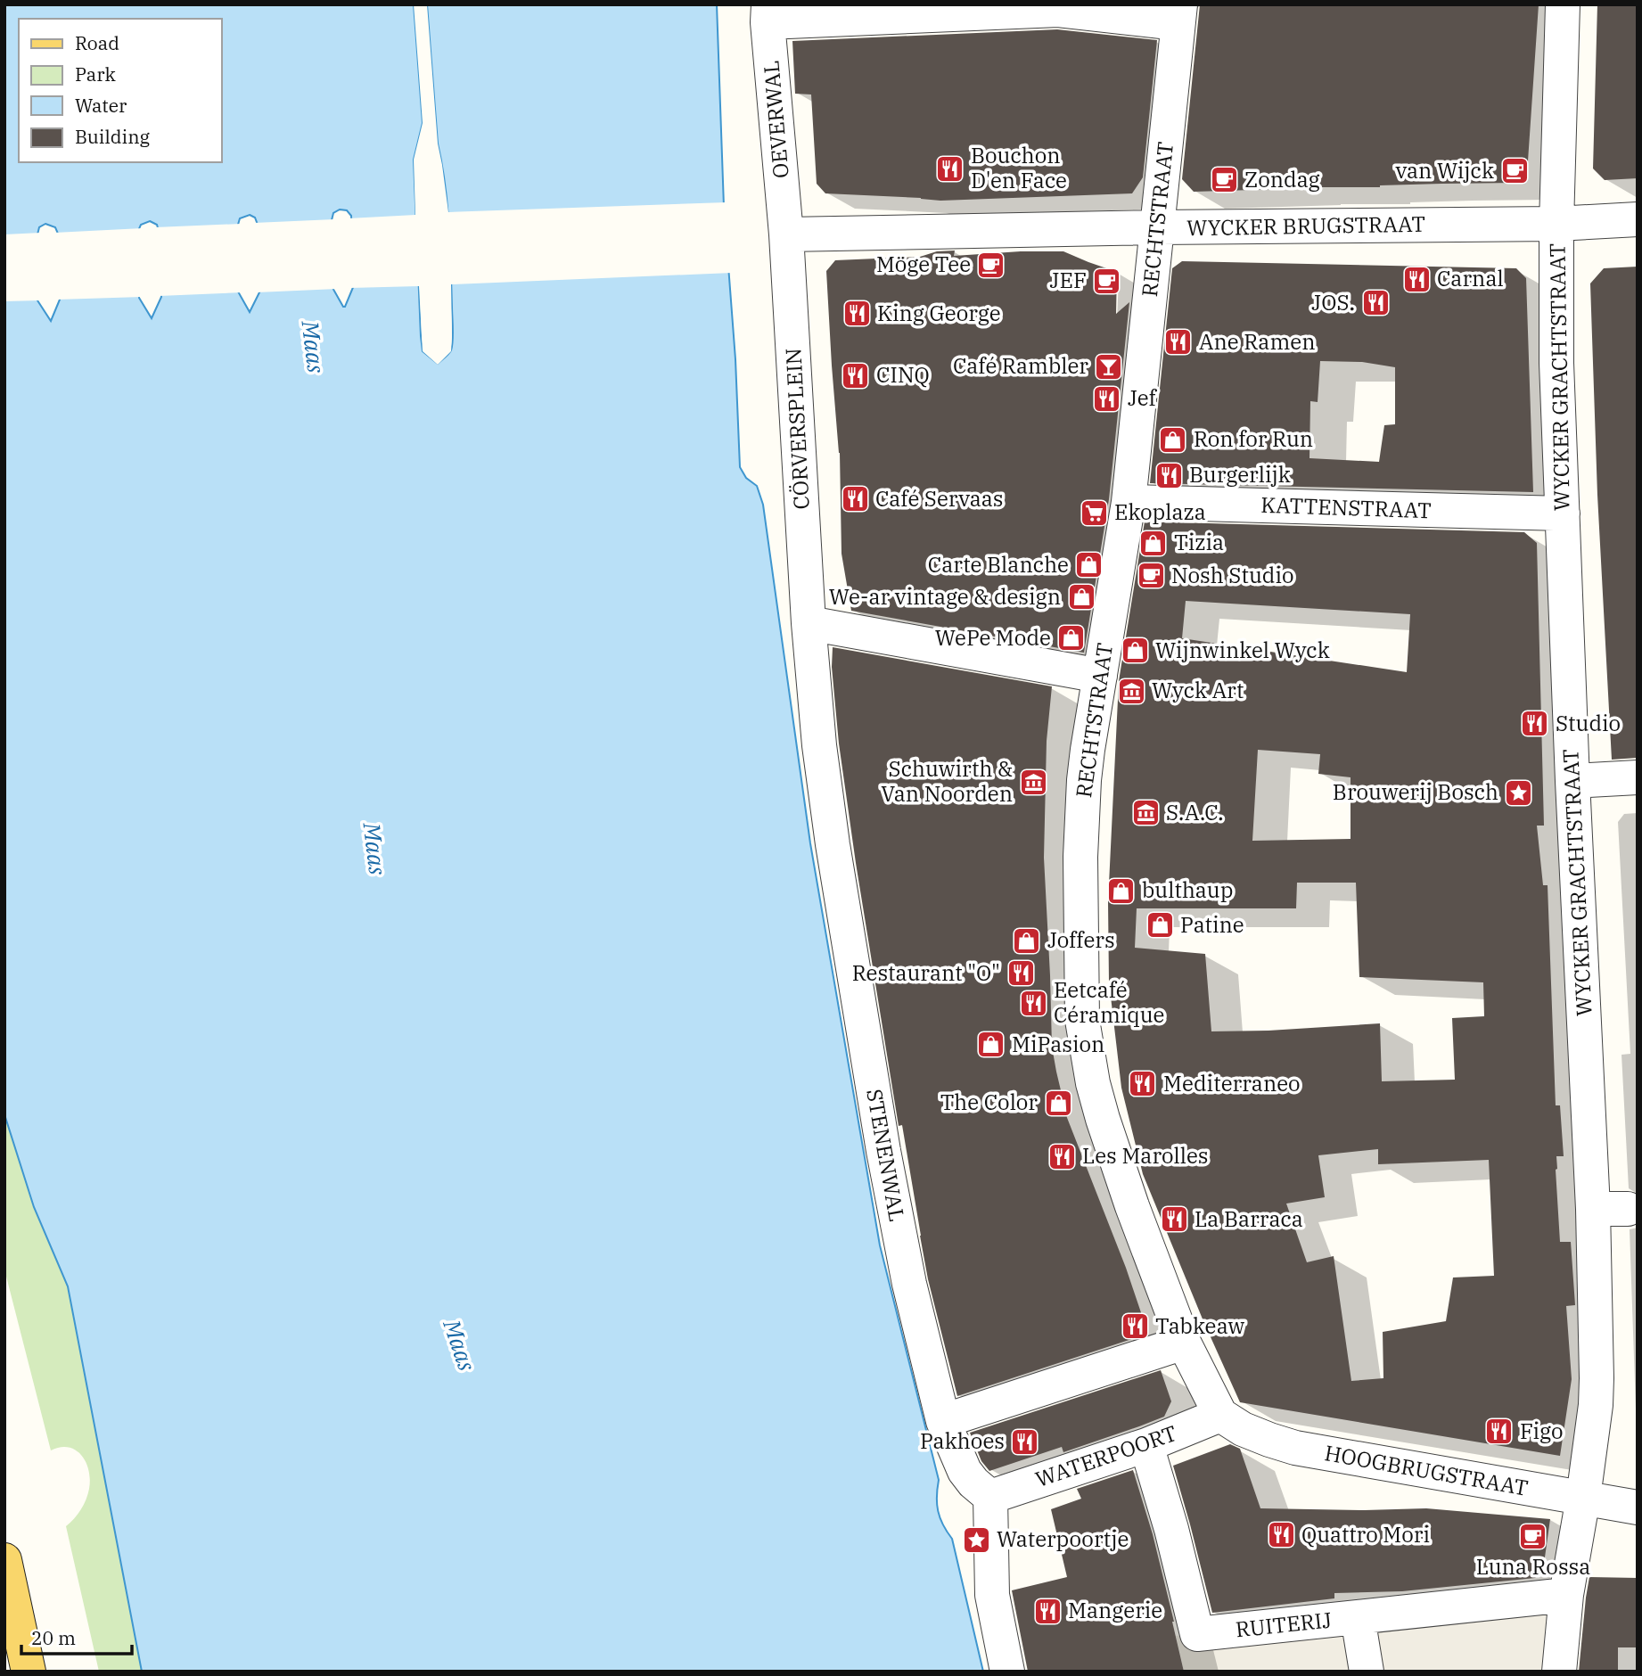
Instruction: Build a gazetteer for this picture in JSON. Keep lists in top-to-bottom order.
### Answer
{
  "streets": {
    "street": [
      "OEVERWAL",
      "RECHTSTRAAT",
      "WYCKER BRUGSTRAAT",
      "WYCKER GRACHTSTRAAT",
      "CÖRVERSPLEIN",
      "KATTENSTRAAT",
      "STENENWAL",
      "WATERPOORT",
      "HOOGBRUGSTRAAT",
      "RUITERIJ"
    ]
  },
  "crossings": [
    ["OEVERWAL", "WYCKER BRUGSTRAAT"],
    ["OEVERWAL", "CÖRVERSPLEIN"],
    ["RECHTSTRAAT", "WYCKER BRUGSTRAAT"],
    ["RECHTSTRAAT", "KATTENSTRAAT"],
    ["RECHTSTRAAT", "WATERPOORT"],
    ["RECHTSTRAAT", "HOOGBRUGSTRAAT"],
    ["WYCKER BRUGSTRAAT", "WYCKER GRACHTSTRAAT"],
    ["WYCKER BRUGSTRAAT", "CÖRVERSPLEIN"],
    ["WYCKER GRACHTSTRAAT", "KATTENSTRAAT"],
    ["WYCKER GRACHTSTRAAT", "HOOGBRUGSTRAAT"],
    ["CÖRVERSPLEIN", "STENENWAL"],
    ["STENENWAL", "WATERPOORT"],
    ["WATERPOORT", "HOOGBRUGSTRAAT"],
    ["WATERPOORT", "RUITERIJ"]
  ],
  "water": ["Maas"],
  "places": {
    "restaurant": [
      "Bouchon D'en Face",
      "Carnal",
      "JOS.",
      "King George",
      "Ane Ramen",
      "CINQ",
      "Jef",
      "Burgerlijk",
      "Café Servaas",
      "Studio",
      "Restaurant \"O\"",
      "Eetcafé Céramique",
      "Mediterraneo",
      "Les Marolles",
      "La Barraca",
      "Tabkeaw",
      "Figo",
      "Pakhoes",
      "Quattro Mori",
      "Mangerie"
    ],
    "cafe": [
      "van Wijck",
      "Zondag",
      "Möge Tee",
      "JEF",
      "Nosh Studio",
      "Luna Rossa"
    ],
    "bar": ["Café Rambler"],
    "shop": [
      "Ron for Run",
      "Tizia",
      "Carte Blanche",
      "We-ar vintage & design",
      "WePe Mode",
      "Wijnwinkel Wyck",
      "bulthaup",
      "Patine",
      "Joffers",
      "MiPasion",
      "The Color"
    ],
    "supermarket": ["Ekoplaza"],
    "museum": ["Wyck Art", "Schuwirth & Van Noorden", "S.A.C."],
    "place": ["Brouwerij Bosch", "Waterpoortje"]
  },
  "legend": [
    "Road",
    "Park",
    "Water",
    "Building"
  ],
  "scale_bar": "20 m"
}
